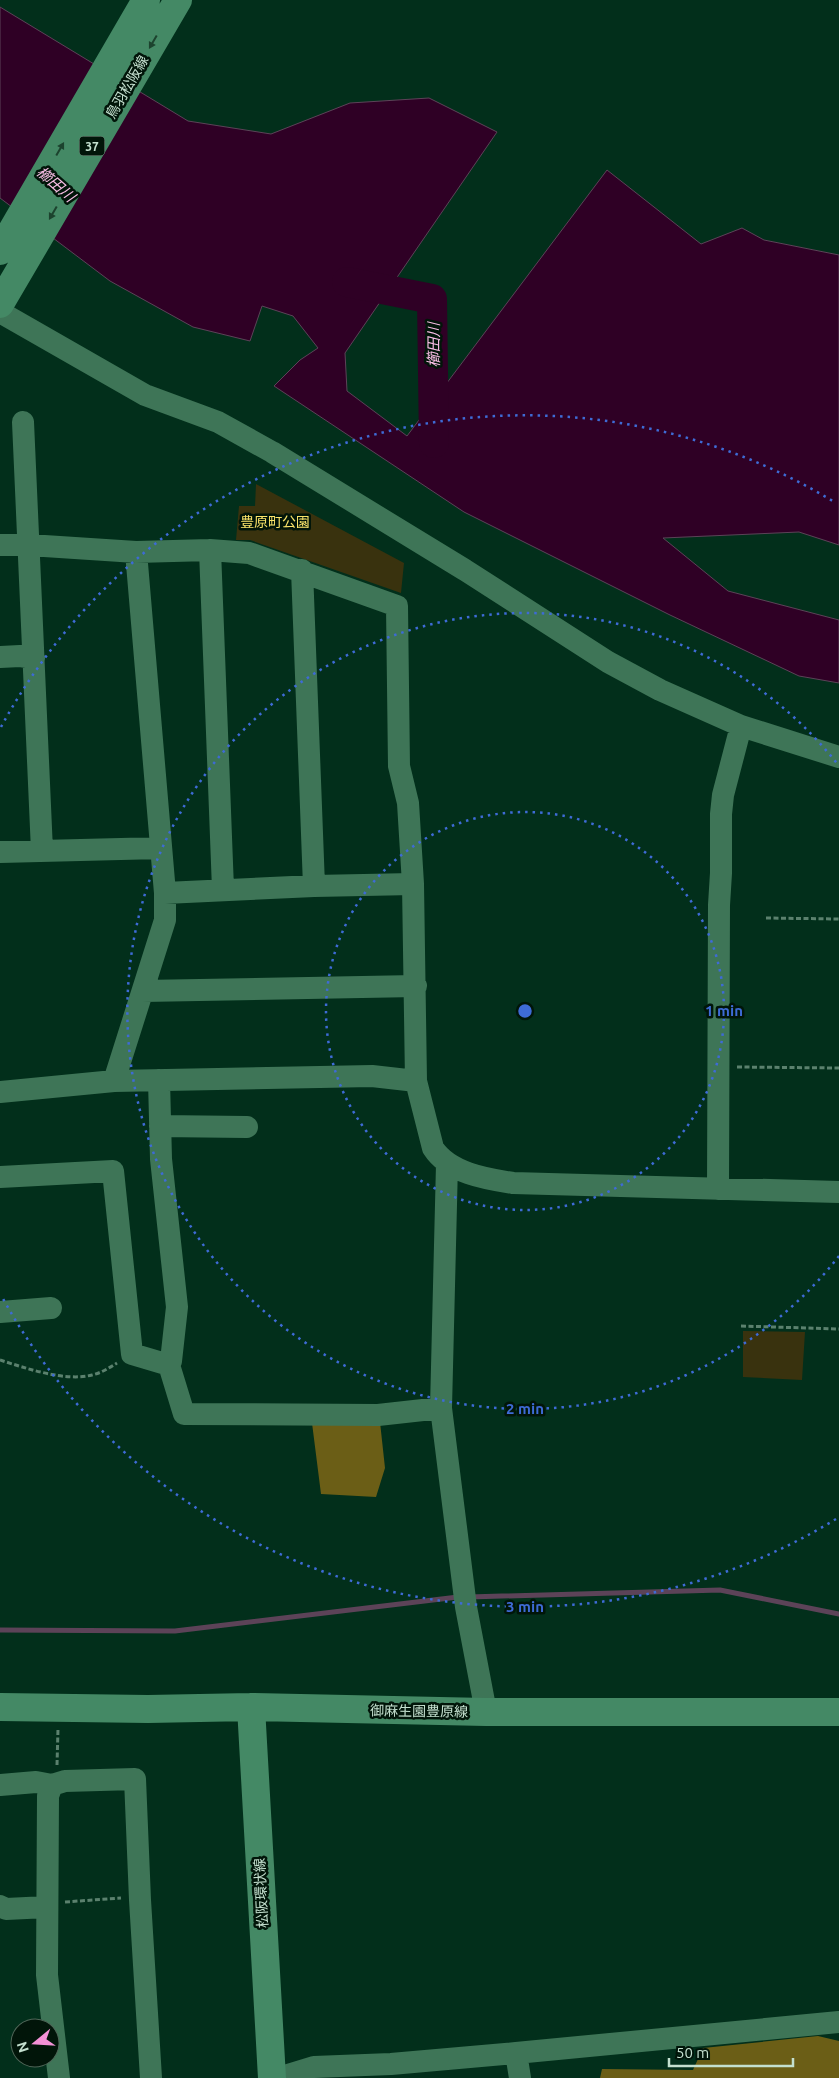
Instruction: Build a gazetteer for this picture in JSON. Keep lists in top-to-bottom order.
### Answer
{
  "streets": {
    "main road": [
      "鳥羽松阪線",
      "37",
      "御麻生園豊原線",
      "松阪環状線"
    ]
  },
  "crossings": [
    ["御麻生園豊原線", "松阪環状線"]
  ],
  "water": ["櫛田川"],
  "parks": ["豊原町公園"],
  "scale_bar": "50 m",
  "north": "left",
  "rings": ["1 min", "2 min", "3 min"]
}
